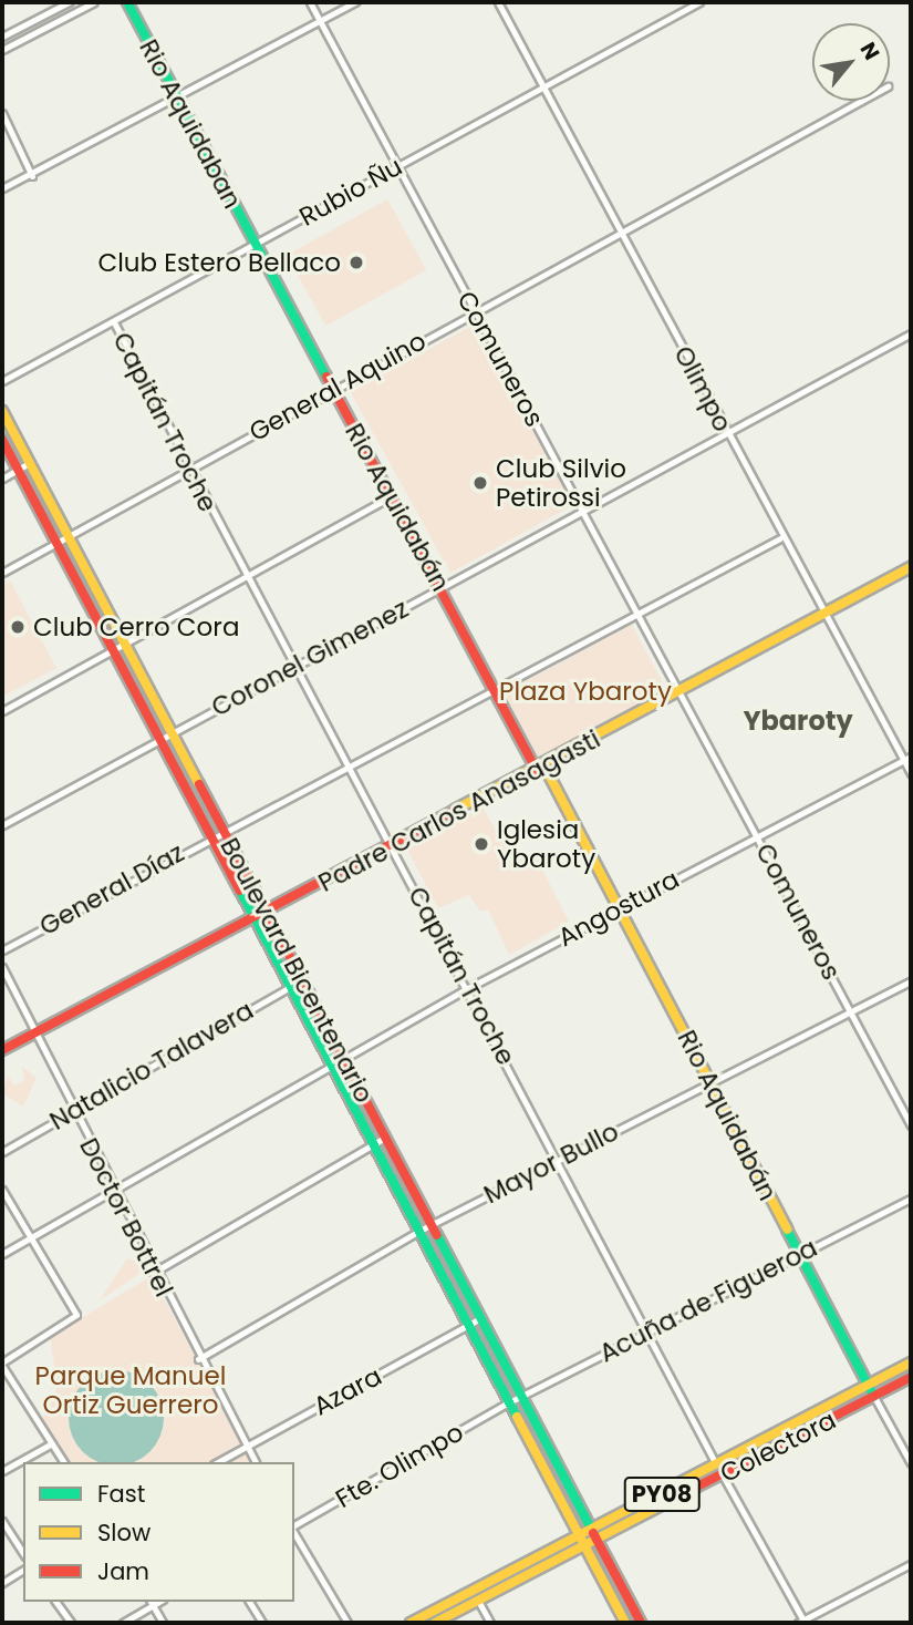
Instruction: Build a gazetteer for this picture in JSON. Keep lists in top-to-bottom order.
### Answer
{
  "streets": {
    "main road": [
      "Rio Aquidaban",
      "Rio Aquidabán",
      "Padre Carlos Anasagasti",
      "Boulevard Bicentenario",
      "Colectora",
      "PY08"
    ],
    "street": [
      "Rubio Ñu",
      "Comuneros",
      "General Aquino",
      "Olimpo",
      "Capitán Troche",
      "Coronel Gimenez",
      "General Díaz",
      "Angostura",
      "Natalicio Talavera",
      "Mayor Bullo",
      "Doctor Bottrel",
      "Acuña de Figueroa",
      "Azara",
      "Fte. Olimpo"
    ]
  },
  "crossings": [
    ["Rio Aquidaban", "Rubio Ñu"],
    ["Rio Aquidaban", "Rio Aquidabán"],
    ["Rubio Ñu", "Comuneros"],
    ["Rubio Ñu", "Olimpo"],
    ["Rubio Ñu", "Capitán Troche"],
    ["Rubio Ñu", "Rio Aquidabán"],
    ["Comuneros", "General Aquino"],
    ["Comuneros", "Coronel Gimenez"],
    ["Comuneros", "Padre Carlos Anasagasti"],
    ["Comuneros", "General Díaz"],
    ["Comuneros", "Angostura"],
    ["Comuneros", "Mayor Bullo"],
    ["General Aquino", "Olimpo"],
    ["General Aquino", "Capitán Troche"],
    ["General Aquino", "Rio Aquidabán"],
    ["General Aquino", "Boulevard Bicentenario"],
    ["Olimpo", "Coronel Gimenez"],
    ["Olimpo", "Padre Carlos Anasagasti"],
    ["Olimpo", "General Díaz"],
    ["Olimpo", "Angostura"],
    ["Capitán Troche", "Coronel Gimenez"],
    ["Capitán Troche", "Padre Carlos Anasagasti"],
    ["Capitán Troche", "General Díaz"],
    ["Capitán Troche", "Angostura"],
    ["Capitán Troche", "Mayor Bullo"],
    ["Capitán Troche", "Acuña de Figueroa"],
    ["Capitán Troche", "Colectora"],
    ["Capitán Troche", "PY08"],
    ["Rio Aquidabán", "Coronel Gimenez"],
    ["Rio Aquidabán", "Padre Carlos Anasagasti"],
    ["Rio Aquidabán", "General Díaz"],
    ["Rio Aquidabán", "Angostura"],
    ["Rio Aquidabán", "Mayor Bullo"],
    ["Rio Aquidabán", "Acuña de Figueroa"],
    ["Rio Aquidabán", "Colectora"],
    ["Rio Aquidabán", "PY08"],
    ["Coronel Gimenez", "Boulevard Bicentenario"],
    ["Padre Carlos Anasagasti", "Boulevard Bicentenario"],
    ["Padre Carlos Anasagasti", "Doctor Bottrel"],
    ["General Díaz", "Boulevard Bicentenario"],
    ["Angostura", "Boulevard Bicentenario"],
    ["Angostura", "Doctor Bottrel"],
    ["Boulevard Bicentenario", "Natalicio Talavera"],
    ["Boulevard Bicentenario", "Mayor Bullo"],
    ["Boulevard Bicentenario", "Acuña de Figueroa"],
    ["Boulevard Bicentenario", "Azara"],
    ["Boulevard Bicentenario", "Fte. Olimpo"],
    ["Boulevard Bicentenario", "PY08"],
    ["Natalicio Talavera", "Doctor Bottrel"],
    ["Mayor Bullo", "Doctor Bottrel"],
    ["Doctor Bottrel", "Azara"],
    ["Acuña de Figueroa", "Fte. Olimpo"],
    ["Colectora", "PY08"]
  ],
  "districts": ["Ybaroty"],
  "parks": ["Plaza Ybaroty", "Parque Manuel Ortiz Guerrero"],
  "places": [
    "Club Estero Bellaco",
    "Club Silvio Petirossi",
    "Club Cerro Cora",
    "Iglesia Ybaroty"
  ],
  "legend": ["Fast", "Slow", "Jam"],
  "north": "top right"
}
